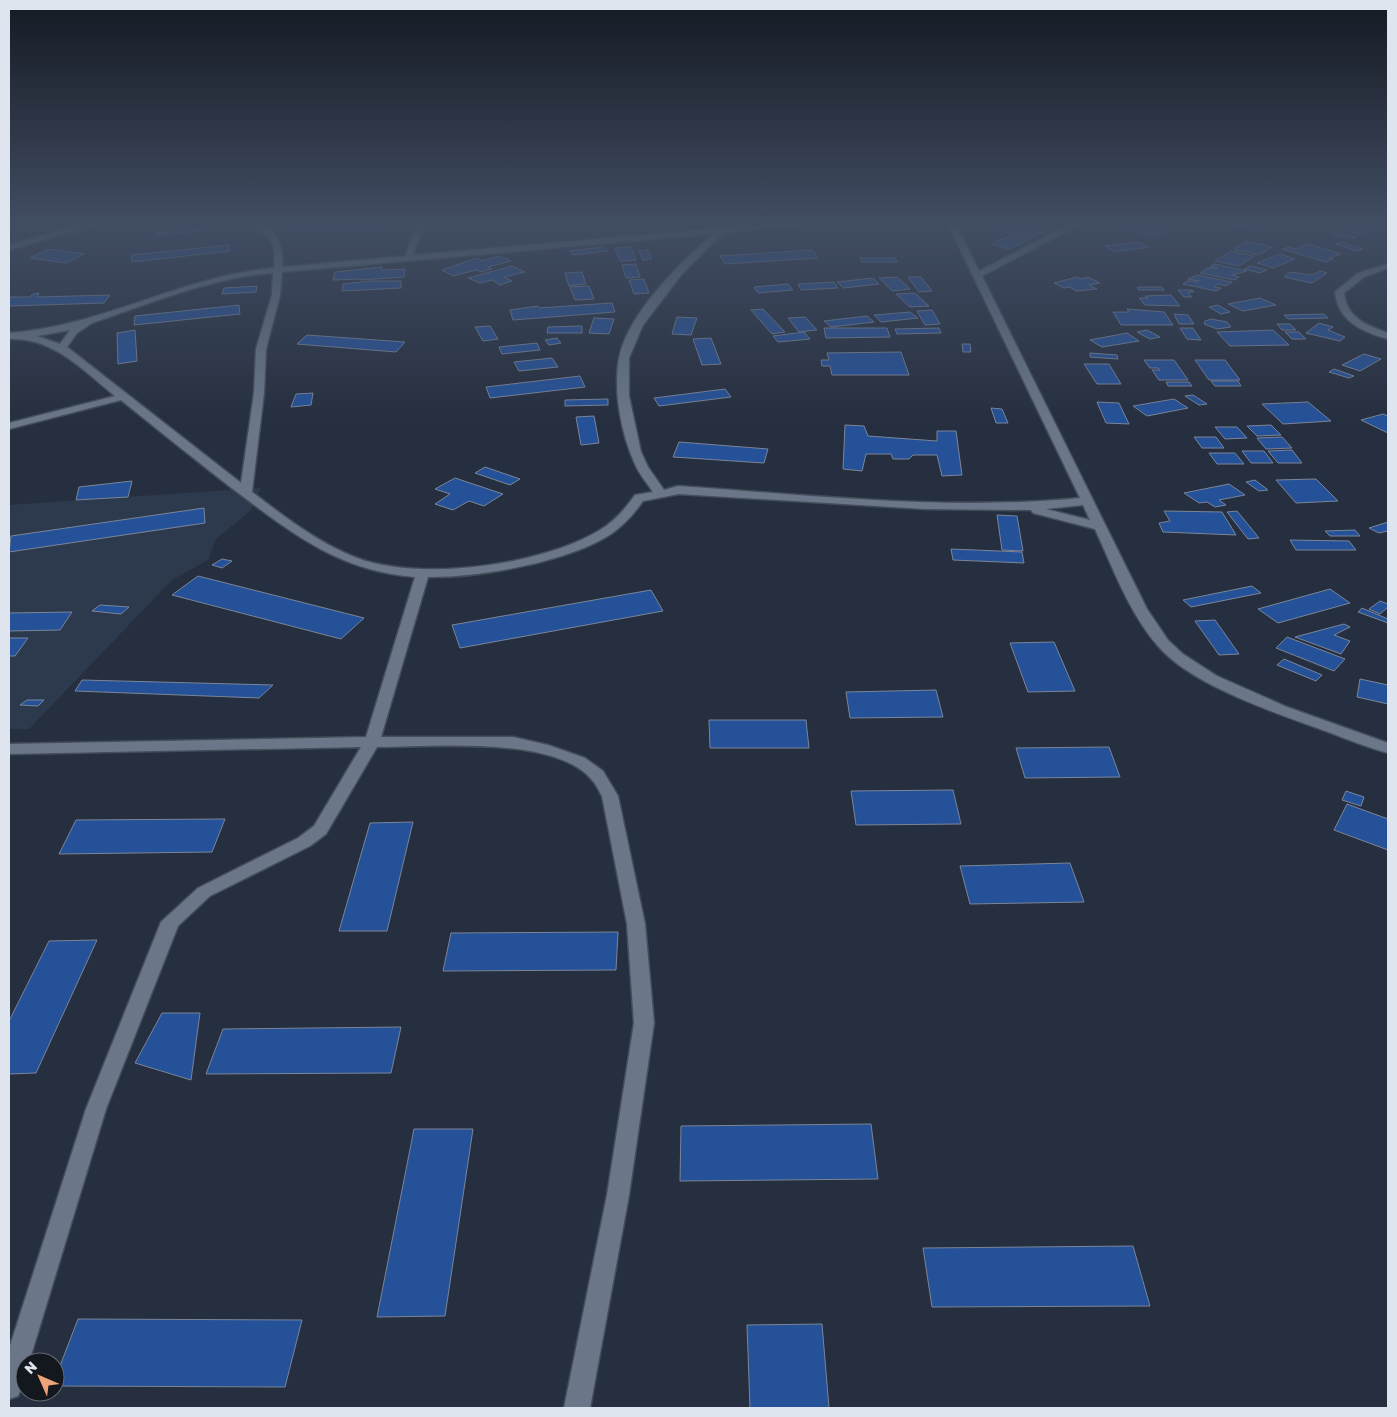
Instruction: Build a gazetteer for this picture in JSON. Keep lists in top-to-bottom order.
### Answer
{
  "north": "top left"
}
